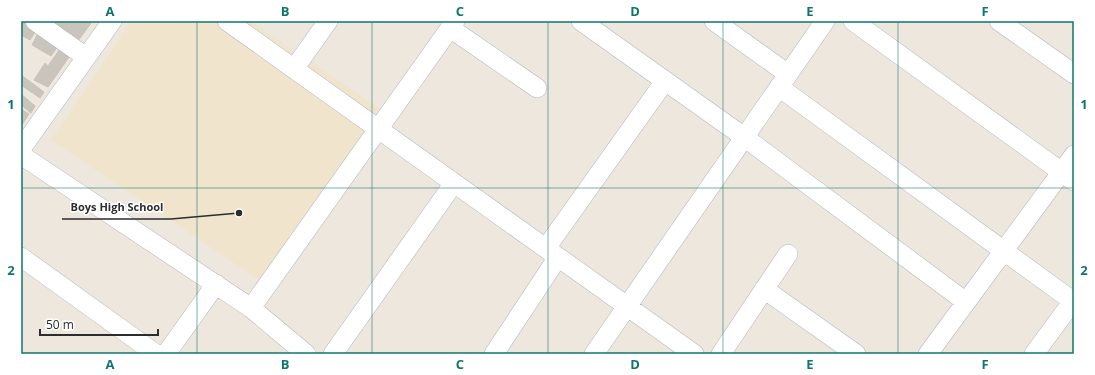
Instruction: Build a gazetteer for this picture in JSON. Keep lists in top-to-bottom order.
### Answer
{
  "places": ["Boys High School"],
  "scale_bar": "50 m",
  "grid": {
    "columns": [
      "A",
      "B",
      "C",
      "D",
      "E",
      "F"
    ],
    "rows": ["1", "2"]
  }
}
